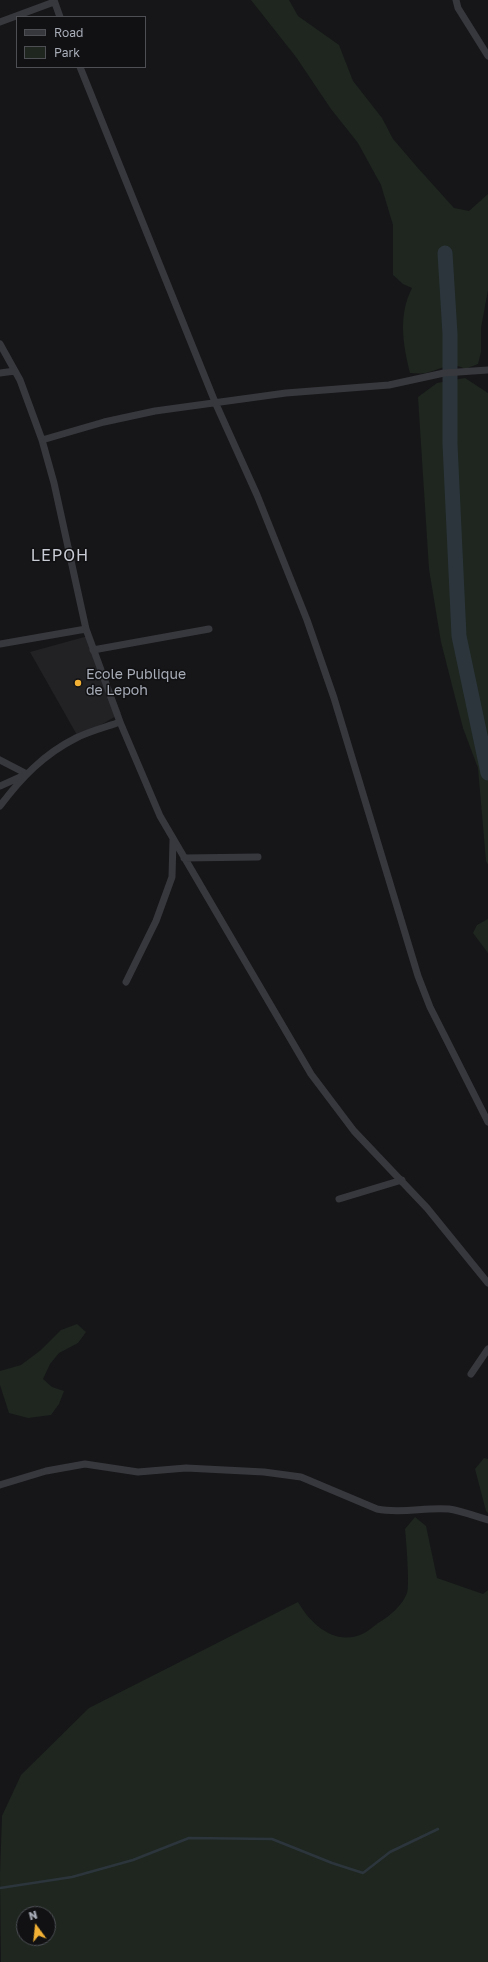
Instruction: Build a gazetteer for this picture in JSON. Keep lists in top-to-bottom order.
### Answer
{
  "districts": ["LEPOH"],
  "places": ["Ecole Publique de Lepoh"],
  "legend": ["Road", "Park"],
  "north": "top"
}
